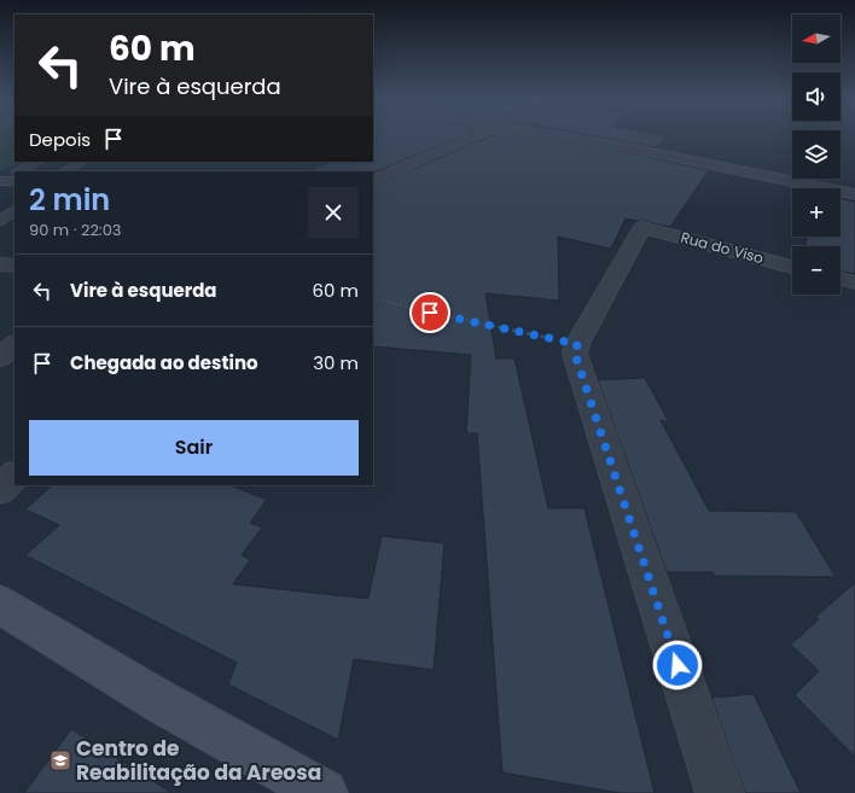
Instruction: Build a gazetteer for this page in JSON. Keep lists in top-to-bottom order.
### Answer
{
  "streets": {
    "street": ["Rua do Viso"]
  },
  "places": {
    "school or university": ["Centro de Reabilitação da Areosa"]
  },
  "north": "left",
  "page": {
    "map_buttons": ["+", "−"],
    "turn": ["60 m", "Vire à esquerda"],
    "then": "Depois",
    "heading": ["2 min", "90 m · 22:03"],
    "list": [
      {
        "name": "Vire à esquerda",
        "value": "60 m"
      },
      {
        "name": "Chegada ao destino",
        "value": "30 m"
      }
    ],
    "buttons": "Sair"
  }
}
